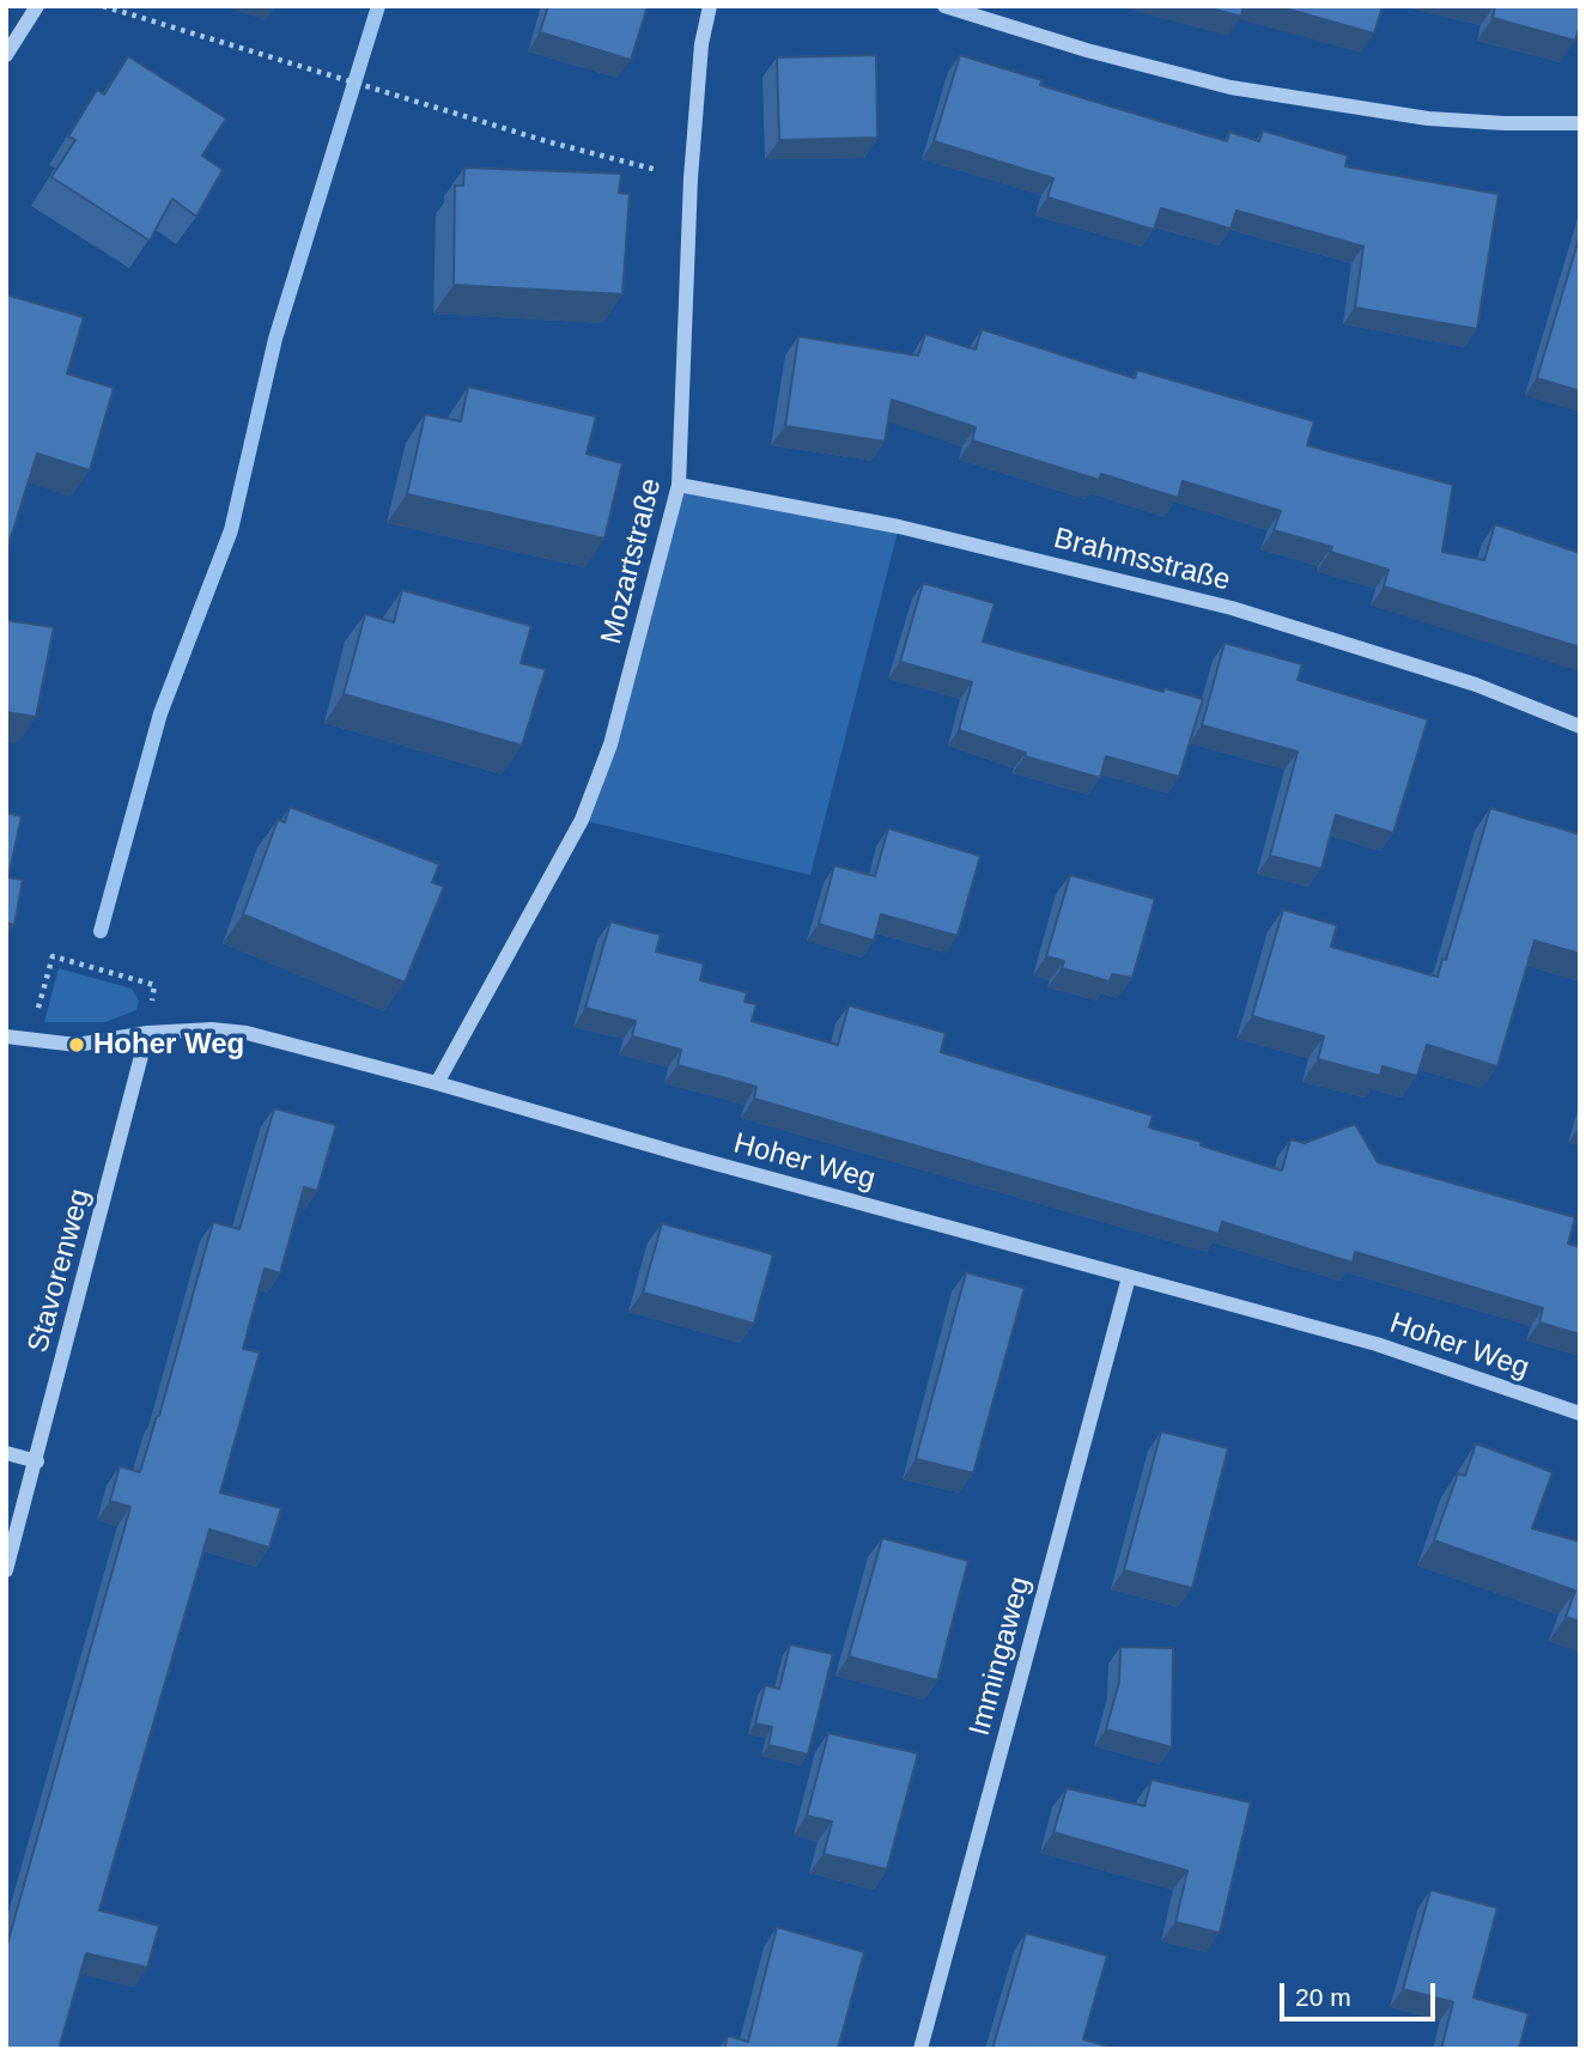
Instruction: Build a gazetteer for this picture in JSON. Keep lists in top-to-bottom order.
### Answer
{
  "streets": {
    "street": [
      "Brahmsstraße",
      "Mozartstraße",
      "Hoher Weg",
      "Stavorenweg",
      "Immingaweg"
    ]
  },
  "crossings": [
    ["Brahmsstraße", "Mozartstraße"],
    ["Mozartstraße", "Hoher Weg"],
    ["Hoher Weg", "Stavorenweg"],
    ["Hoher Weg", "Immingaweg"]
  ],
  "places": ["Hoher Weg"],
  "scale_bar": "20 m"
}
